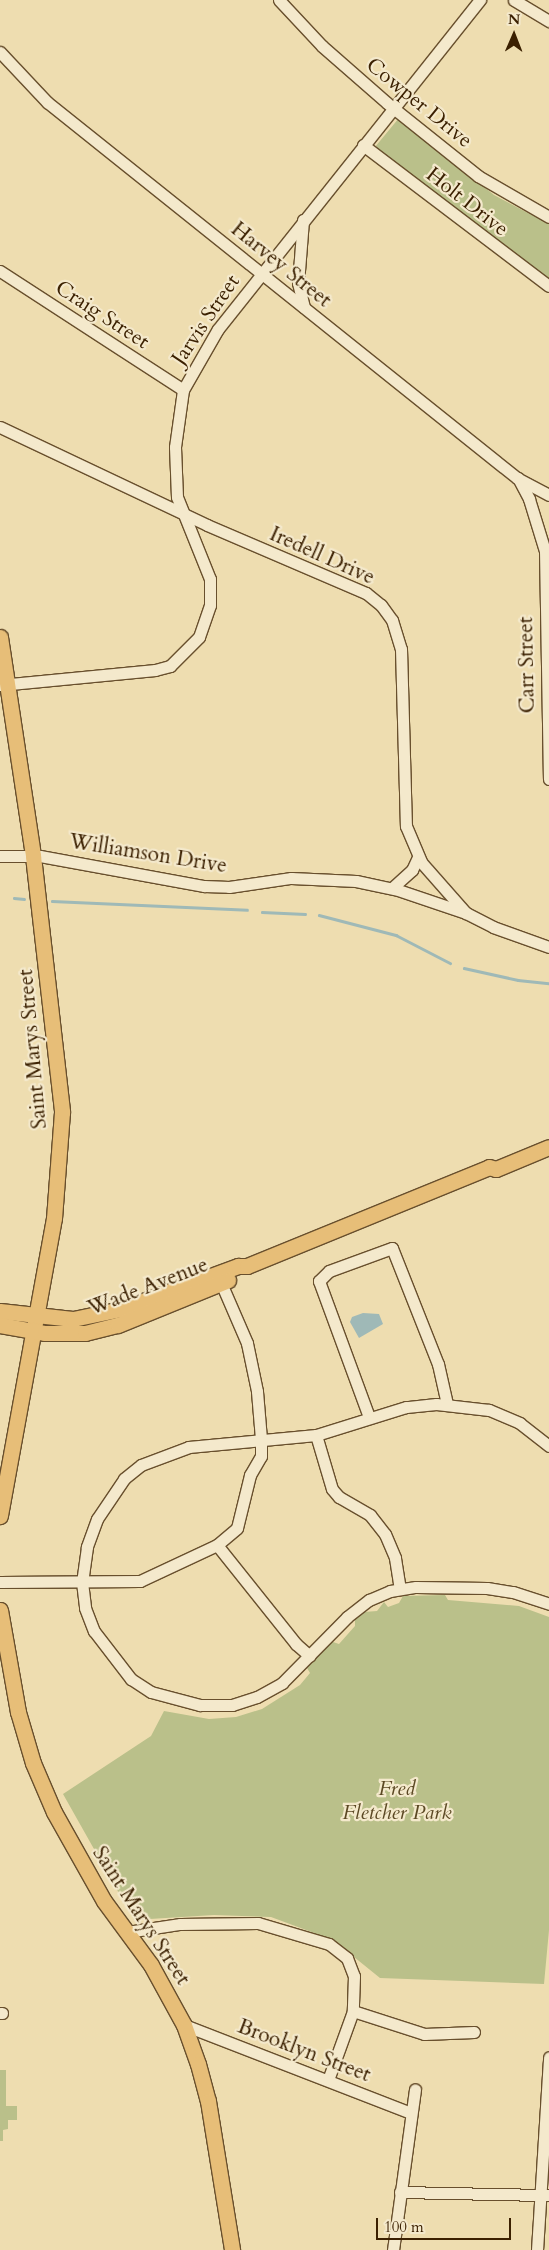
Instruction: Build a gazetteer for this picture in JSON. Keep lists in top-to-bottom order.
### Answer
{
  "streets": {
    "main road": ["Saint Marys Street", "Wade Avenue"],
    "street": [
      "Cowper Drive",
      "Holt Drive",
      "Harvey Street",
      "Craig Street",
      "Jarvis Street",
      "Iredell Drive",
      "Carr Street",
      "Williamson Drive",
      "Brooklyn Street"
    ]
  },
  "crossings": [
    ["Cowper Drive", "Jarvis Street"],
    ["Holt Drive", "Jarvis Street"],
    ["Harvey Street", "Jarvis Street"],
    ["Harvey Street", "Carr Street"],
    ["Craig Street", "Jarvis Street"],
    ["Jarvis Street", "Iredell Drive"],
    ["Jarvis Street", "Saint Marys Street"],
    ["Iredell Drive", "Williamson Drive"],
    ["Williamson Drive", "Saint Marys Street"],
    ["Saint Marys Street", "Wade Avenue"],
    ["Saint Marys Street", "Brooklyn Street"]
  ],
  "parks": ["Fred Fletcher Park"],
  "scale_bar": "100 m",
  "north": "top"
}
